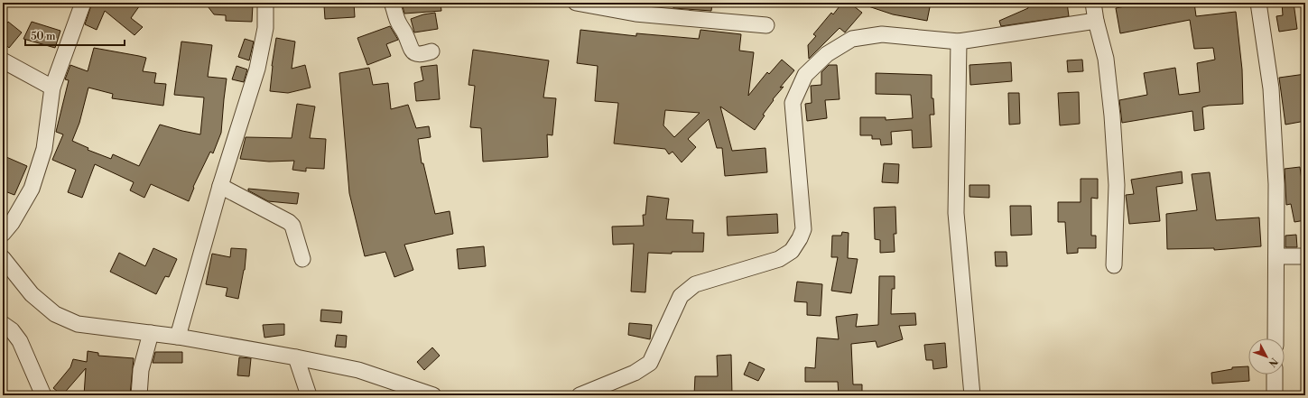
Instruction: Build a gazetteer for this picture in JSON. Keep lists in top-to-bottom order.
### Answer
{
  "scale_bar": "50 m",
  "north": "bottom right"
}
